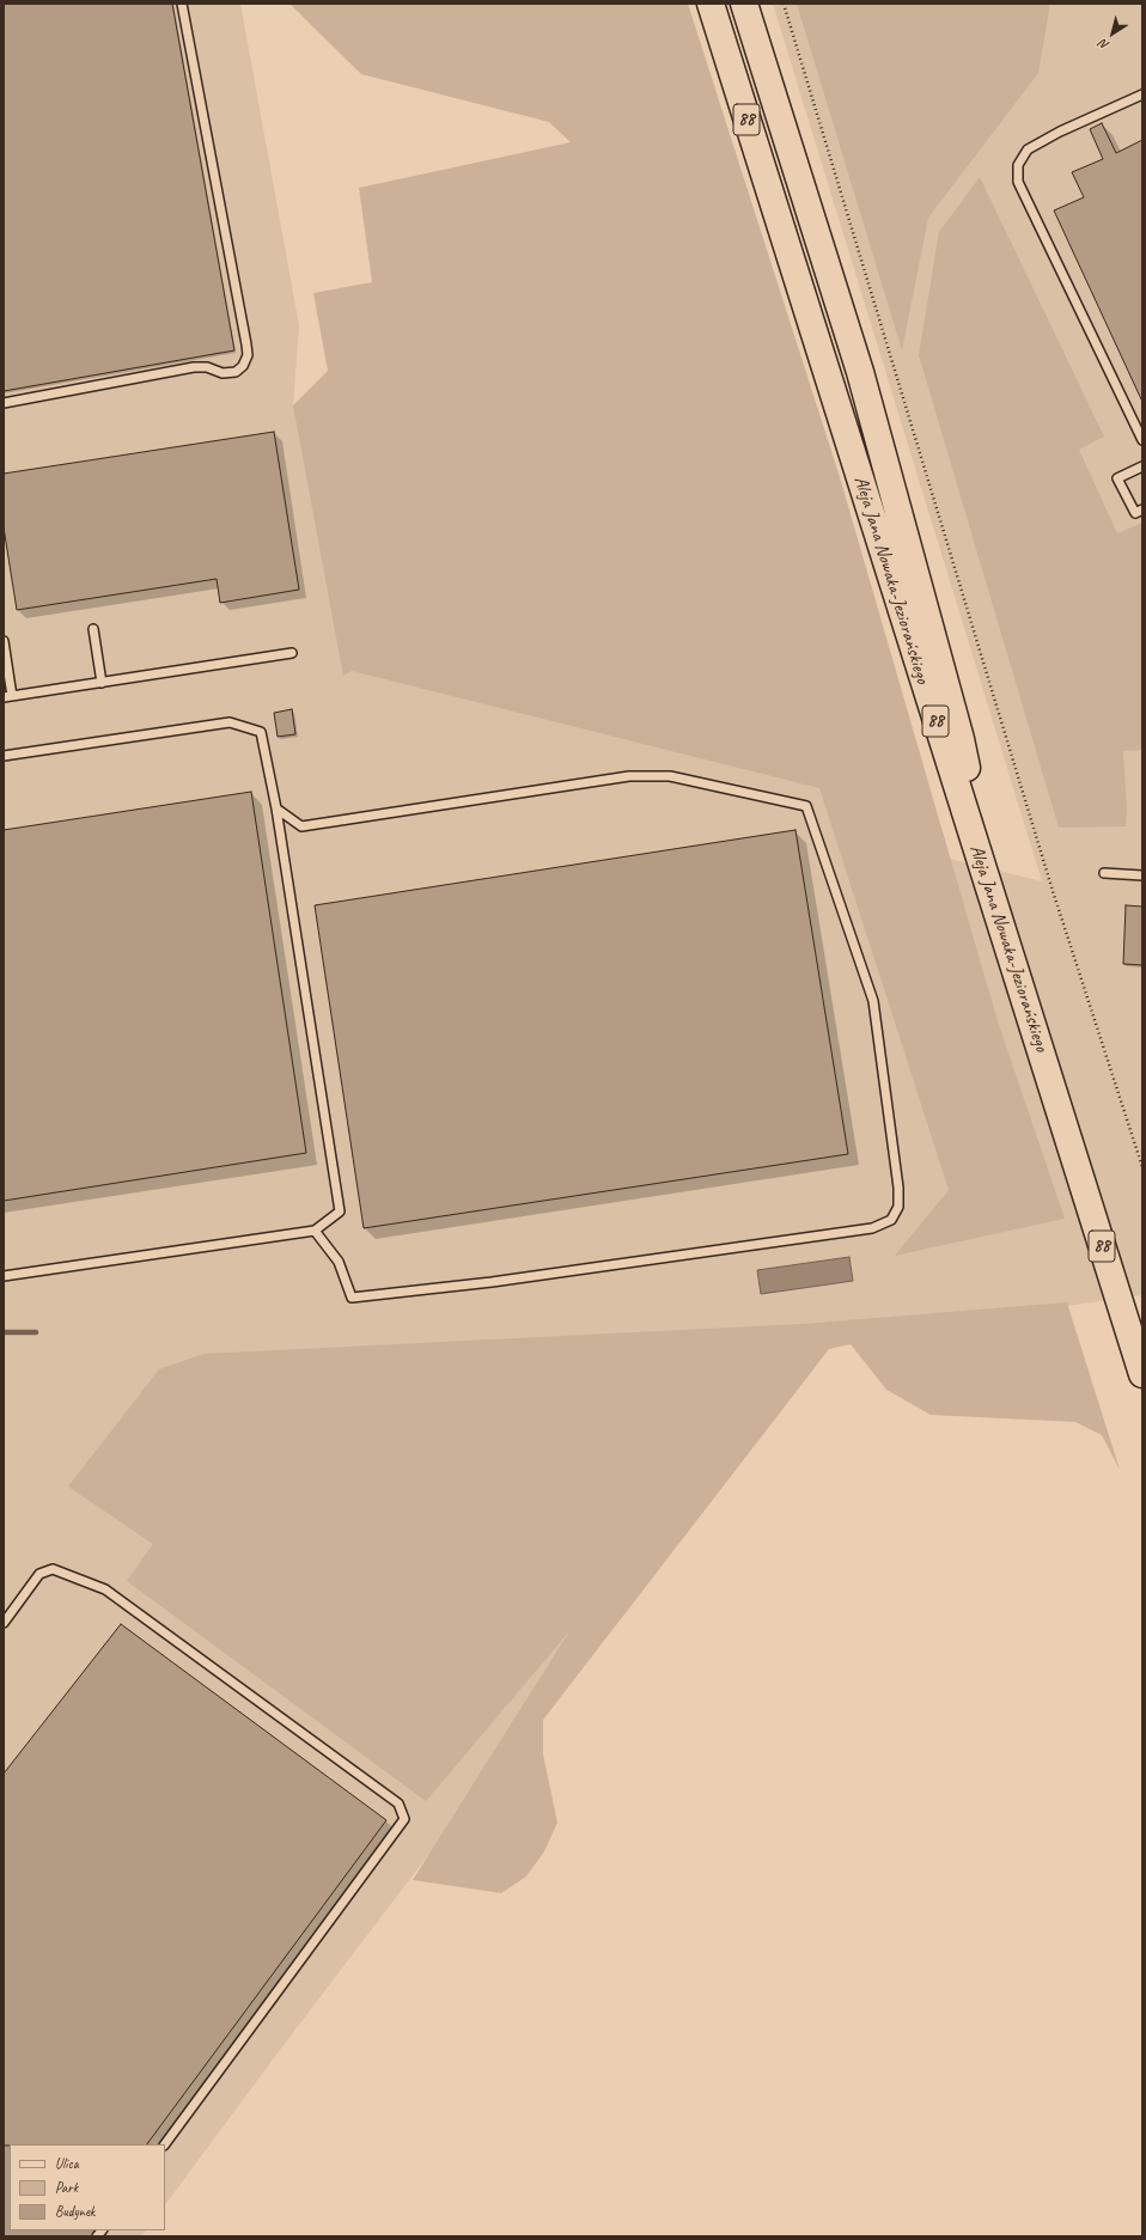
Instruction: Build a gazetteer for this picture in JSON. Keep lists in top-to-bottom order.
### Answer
{
  "streets": {
    "main road": ["88", "Aleja Jana Nowaka-Jeziorańskiego"]
  },
  "legend": ["Ulica", "Park", "Budynek"],
  "north": "bottom left"
}
